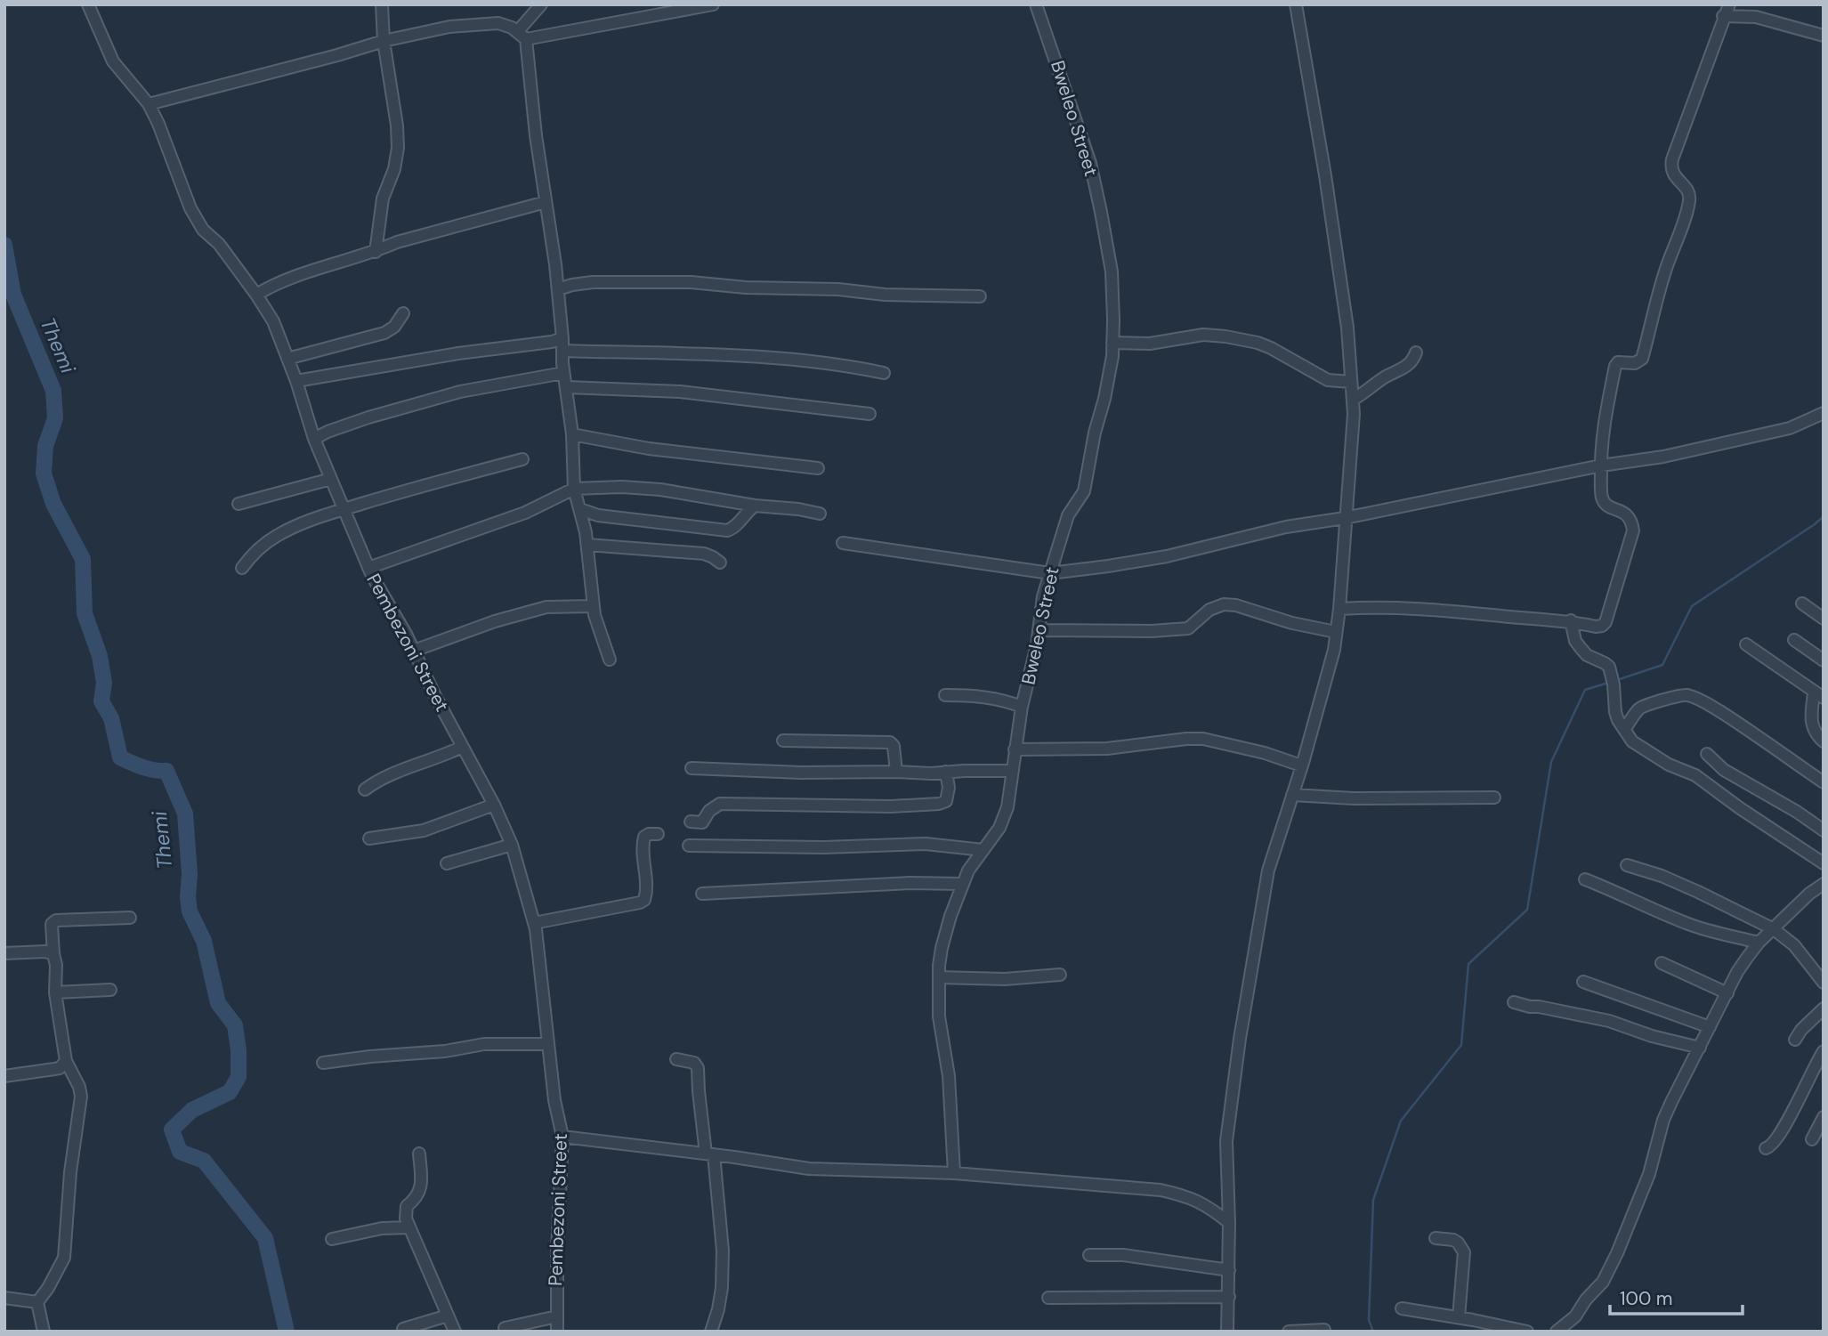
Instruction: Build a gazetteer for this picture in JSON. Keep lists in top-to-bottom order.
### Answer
{
  "streets": {
    "street": ["Bweleo Street", "Pembezoni Street"]
  },
  "water": ["Themi"],
  "scale_bar": "100 m"
}
